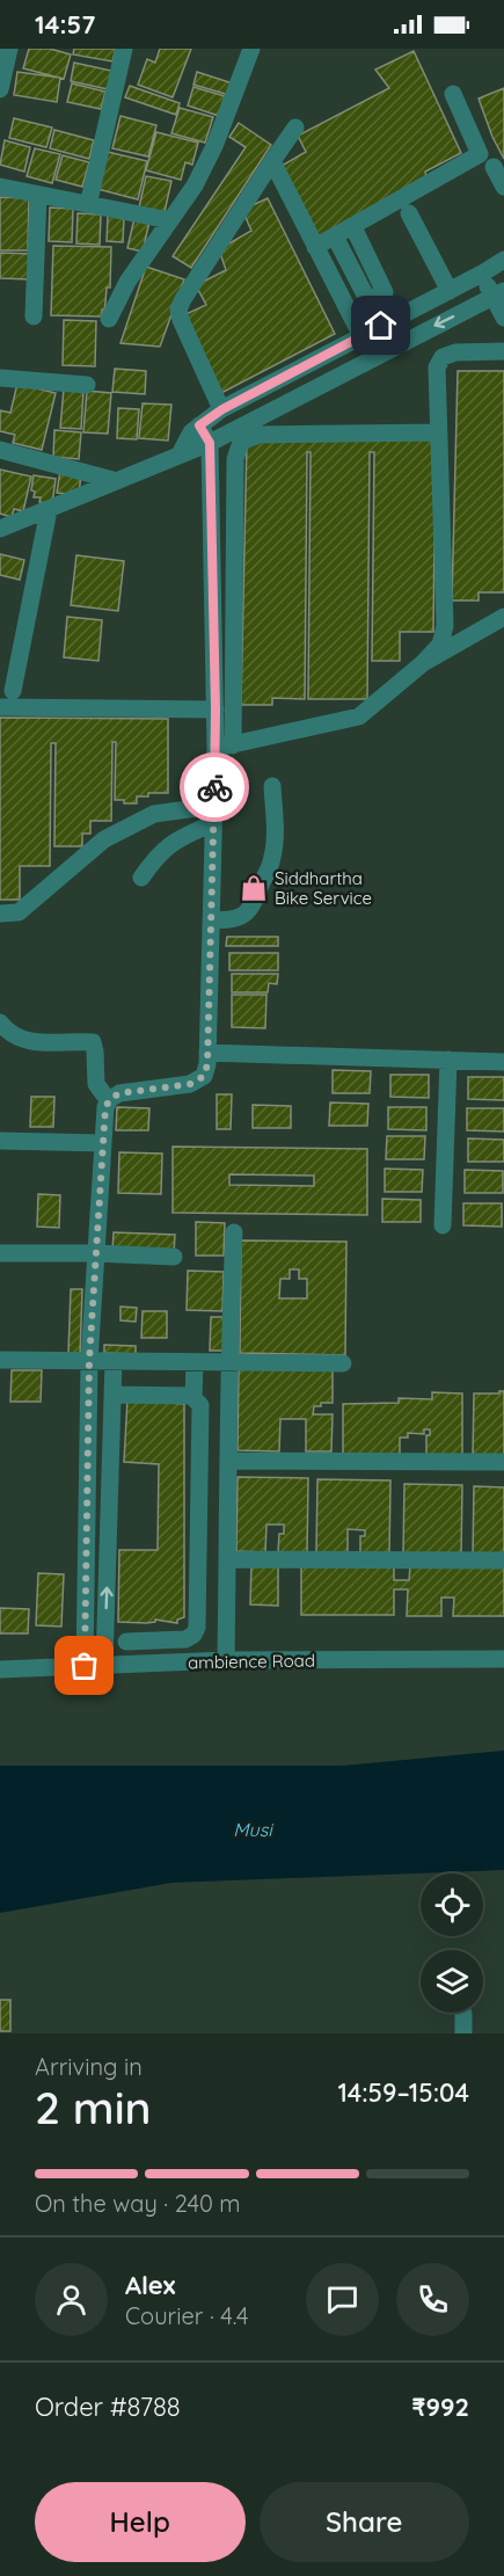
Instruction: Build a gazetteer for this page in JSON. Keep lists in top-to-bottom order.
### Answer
{
  "streets": {
    "street": ["ambience Road"]
  },
  "water": ["Musi"],
  "places": {
    "shop": ["Siddhartha Bike Service"]
  },
  "page": {
    "status": "14:57",
    "heading": ["2 min", "Arriving in", "14:59–15:04"],
    "panel": [
      "Alex",
      "Courier · 4.4",
      "Order #8788",
      "₹992"
    ],
    "bar": "On the way · 240 m",
    "buttons": ["Help", "Share"]
  }
}
